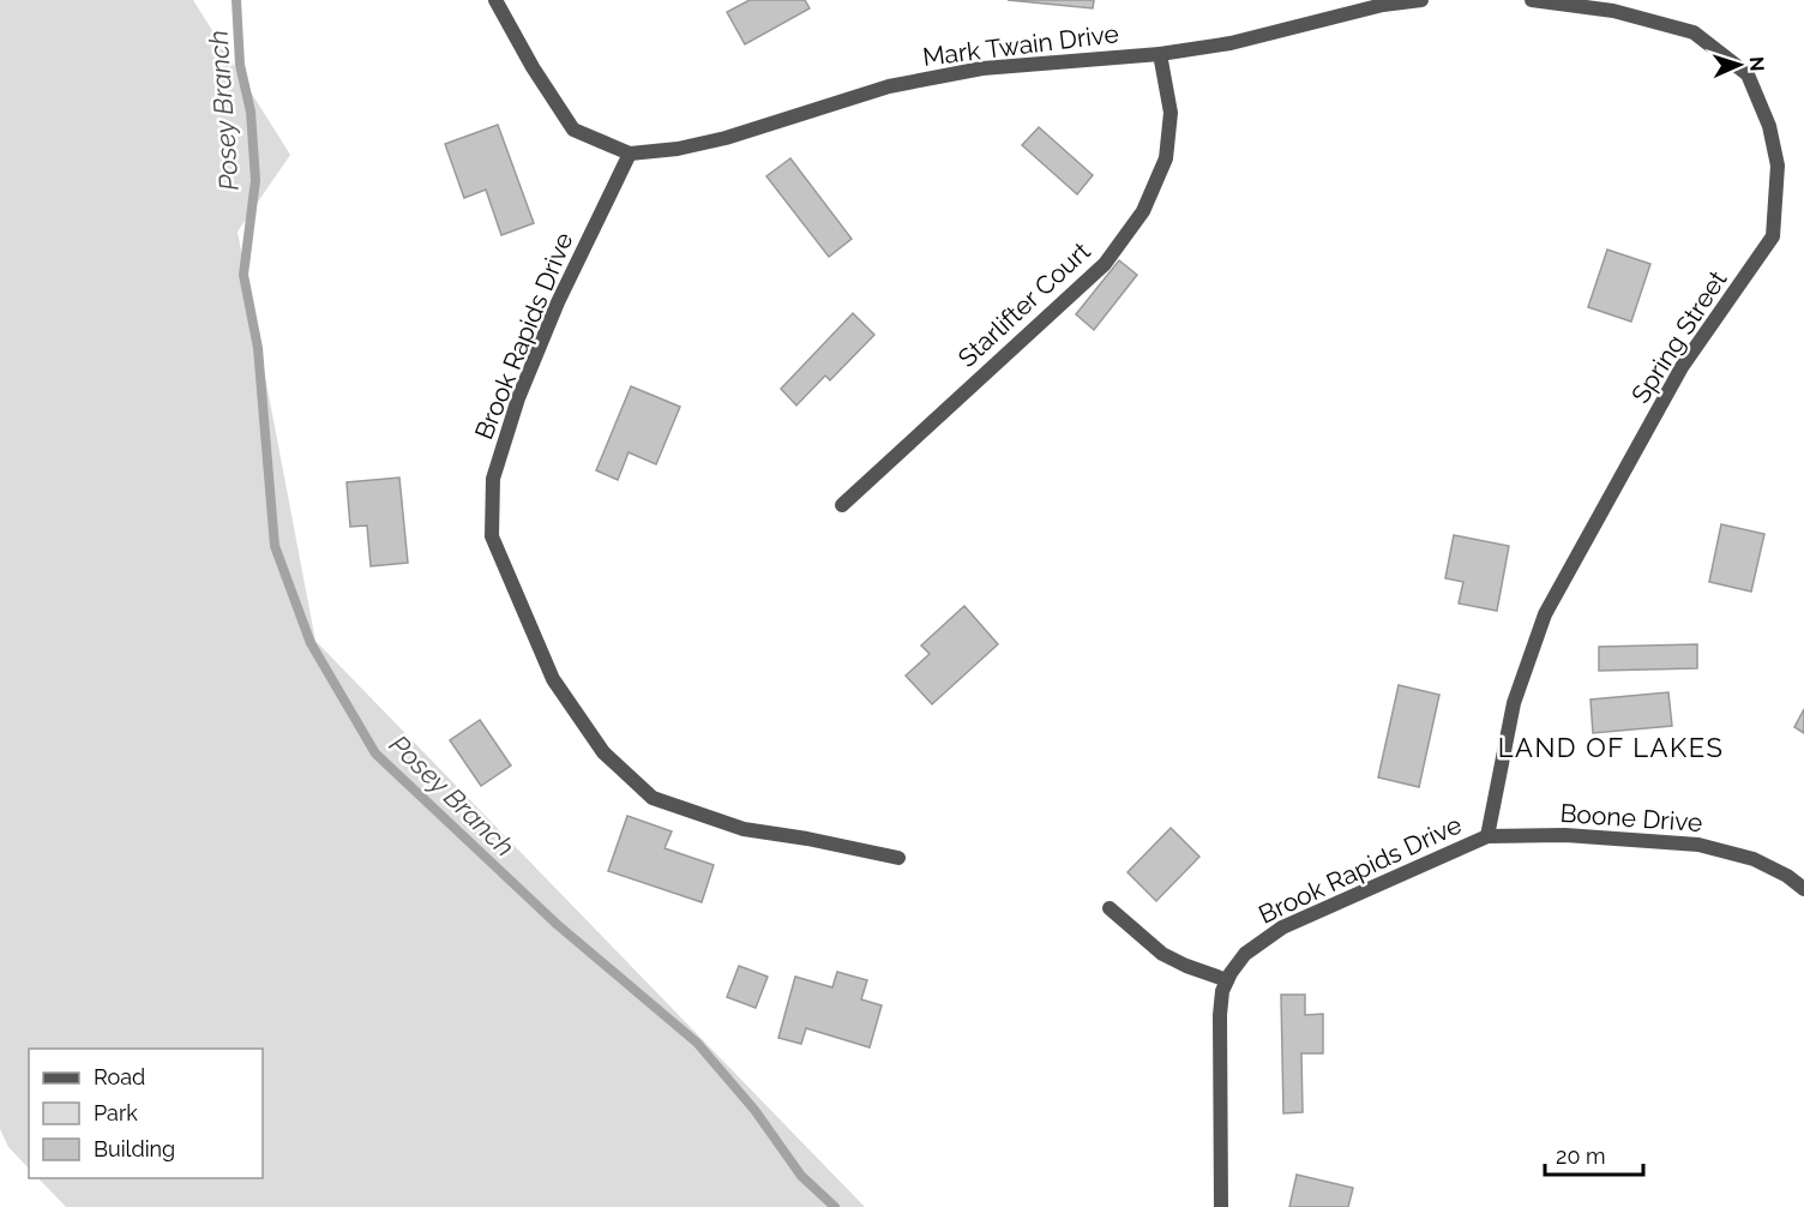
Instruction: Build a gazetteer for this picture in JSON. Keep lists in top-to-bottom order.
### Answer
{
  "streets": {
    "street": [
      "Mark Twain Drive",
      "Starlifter Court",
      "Brook Rapids Drive",
      "Spring Street",
      "Boone Drive"
    ]
  },
  "crossings": [
    ["Mark Twain Drive", "Starlifter Court"],
    ["Mark Twain Drive", "Brook Rapids Drive"],
    ["Brook Rapids Drive", "Spring Street"],
    ["Brook Rapids Drive", "Boone Drive"],
    ["Spring Street", "Boone Drive"]
  ],
  "districts": ["LAND OF LAKES"],
  "water": ["Posey Branch"],
  "legend": ["Road", "Park", "Building"],
  "scale_bar": "20 m",
  "north": "right"
}
